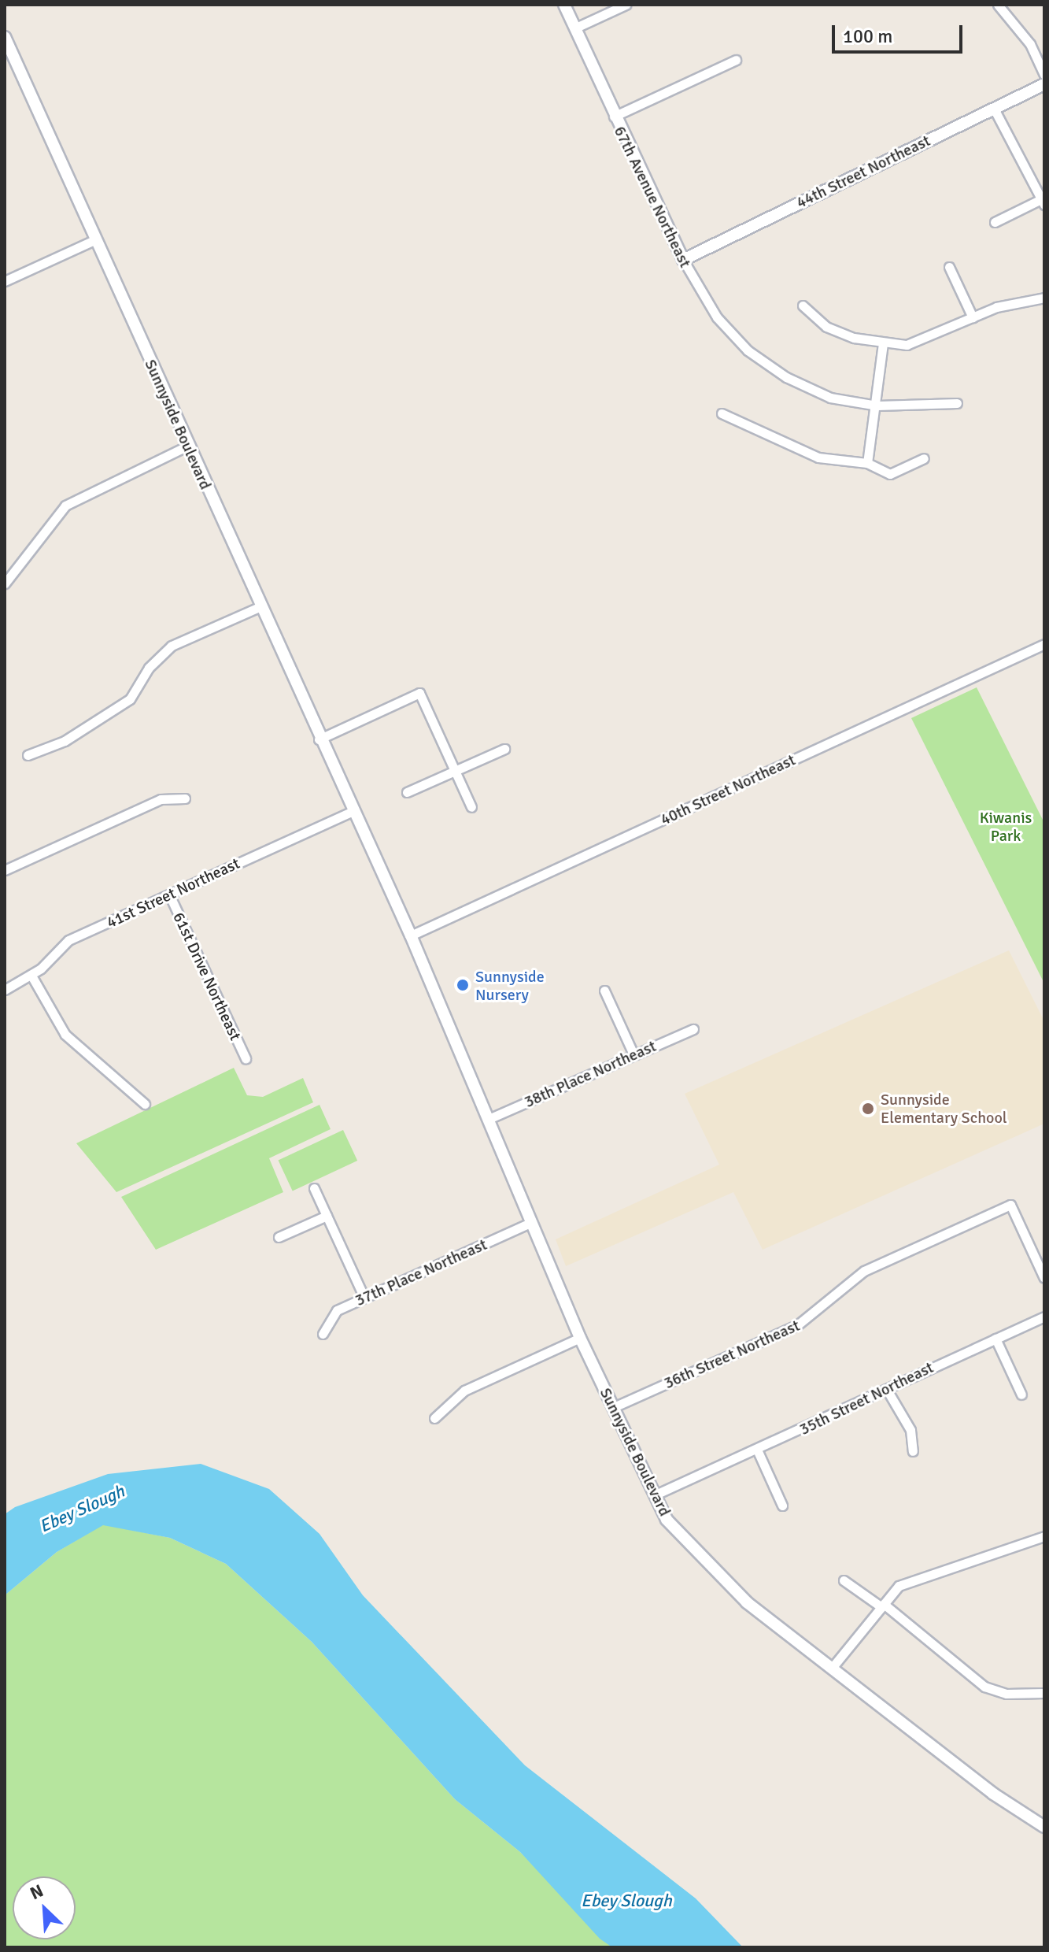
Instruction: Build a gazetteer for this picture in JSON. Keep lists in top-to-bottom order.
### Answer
{
  "streets": {
    "street": [
      "44th Street Northeast",
      "67th Avenue Northeast",
      "Sunnyside Boulevard",
      "40th Street Northeast",
      "41st Street Northeast",
      "61st Drive Northeast",
      "38th Place Northeast",
      "37th Place Northeast",
      "36th Street Northeast",
      "35th Street Northeast"
    ]
  },
  "crossings": [
    ["44th Street Northeast", "67th Avenue Northeast"],
    ["Sunnyside Boulevard", "40th Street Northeast"],
    ["Sunnyside Boulevard", "41st Street Northeast"],
    ["Sunnyside Boulevard", "38th Place Northeast"],
    ["Sunnyside Boulevard", "37th Place Northeast"],
    ["Sunnyside Boulevard", "36th Street Northeast"],
    ["Sunnyside Boulevard", "35th Street Northeast"],
    ["41st Street Northeast", "61st Drive Northeast"]
  ],
  "water": ["Ebey Slough"],
  "parks": ["Kiwanis Park"],
  "places": ["Sunnyside Nursery", "Sunnyside Elementary School"],
  "scale_bar": "100 m",
  "north": "top left"
}
